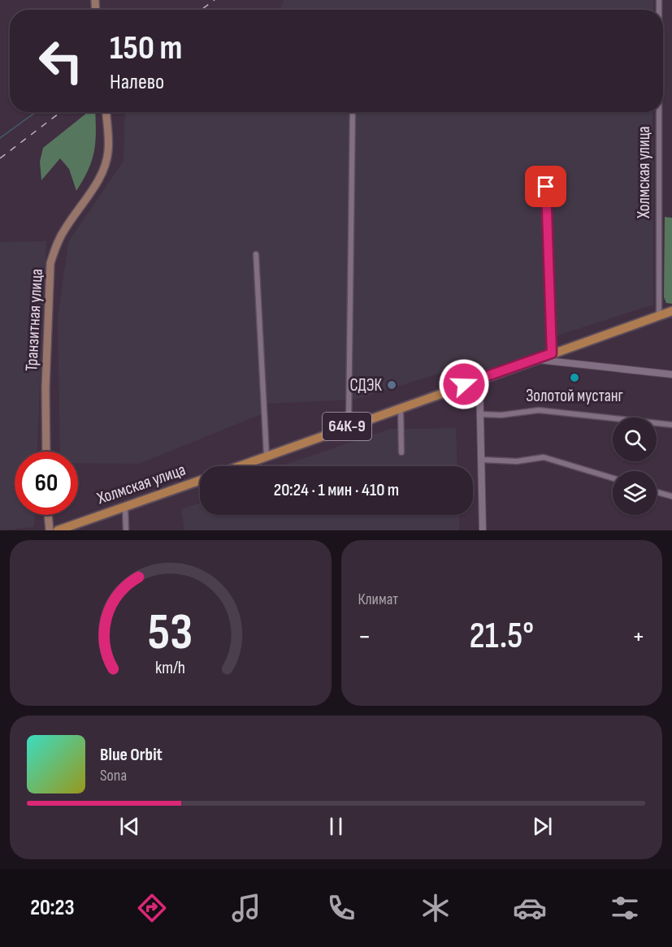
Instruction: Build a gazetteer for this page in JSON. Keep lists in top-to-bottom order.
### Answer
{
  "streets": {
    "main road": ["Холмская улица", "Транзитная улица", "64К-9"]
  },
  "crossings": [
    ["Холмская улица", "64К-9"]
  ],
  "places": ["Золотой мустанг", "СДЭК"],
  "page": {
    "turn": ["150 m", "Налево"],
    "limit": "60",
    "trip": "20:24 · 1 мин · 410 m",
    "tile": "Климат",
    "heat": ["−", "21.5°", "+"],
    "song": ["Blue Orbit", "Sona"],
    "tabs": "20:23",
    "gauge": ["53", "km/h"]
  }
}
